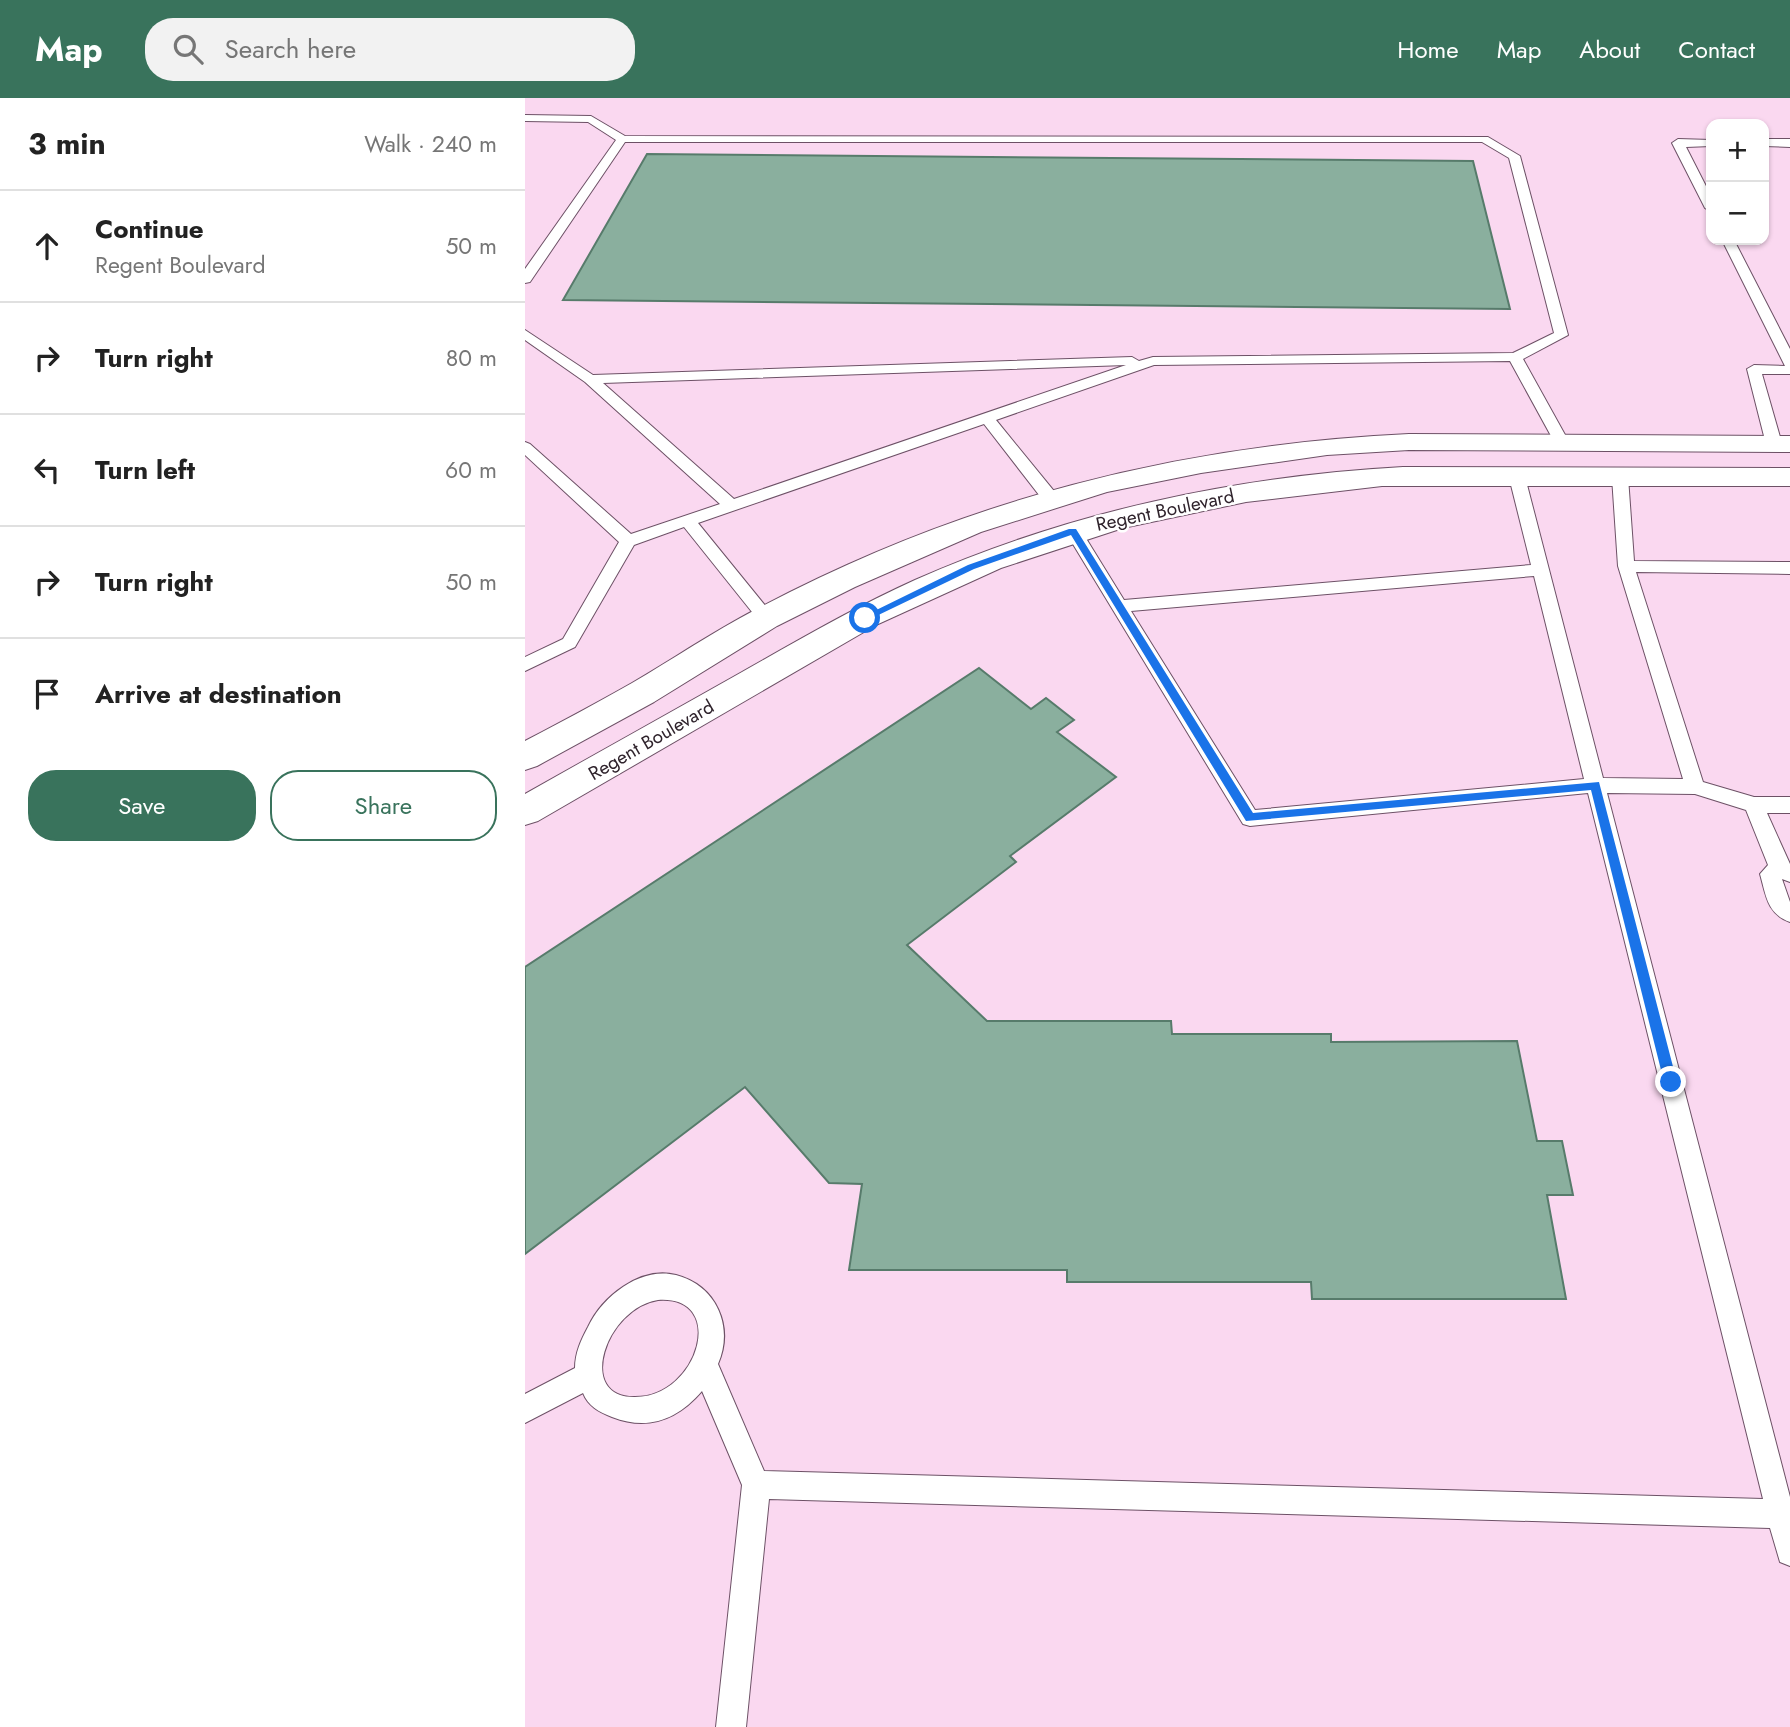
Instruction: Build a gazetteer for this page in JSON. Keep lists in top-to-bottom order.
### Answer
{
  "streets": {
    "street": ["Regent Boulevard"]
  },
  "page": {
    "header": "Map",
    "search": "Search here",
    "nav": [
      "Home",
      "Map",
      "About",
      "Contact"
    ],
    "heading": ["3 min", "Walk · 240 m"],
    "map_buttons": ["+", "−"],
    "list": [
      ["Continue", "Regent Boulevard", "50 m"],
      ["Turn right", "80 m"],
      ["Turn left", "60 m"],
      ["Turn right", "50 m"],
      "Arrive at destination"
    ],
    "buttons": ["Save", "Share"]
  }
}
